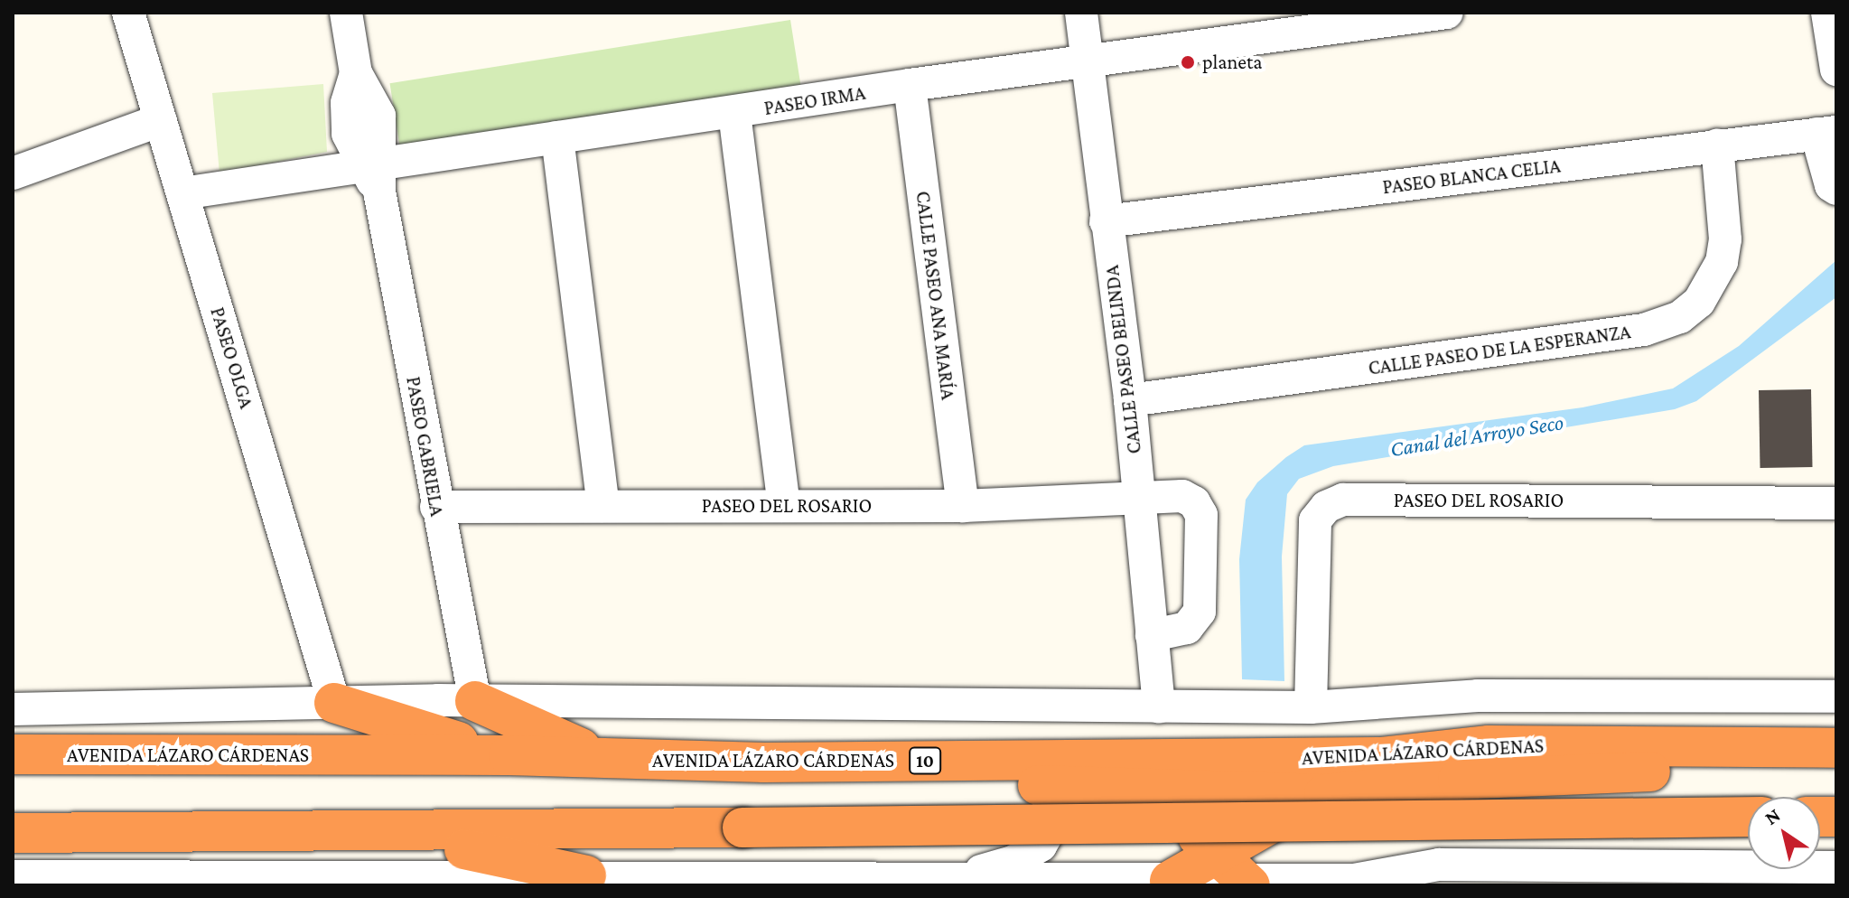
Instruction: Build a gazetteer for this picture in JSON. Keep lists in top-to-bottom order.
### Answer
{
  "streets": {
    "highway": ["AVENIDA LÁZARO CÁRDENAS", "10"],
    "street": [
      "PASEO IRMA",
      "PASEO BLANCA CELIA",
      "CALLE PASEO ANA MARÍA",
      "CALLE PASEO DE LA ESPERANZA",
      "PASEO OLGA",
      "CALLE PASEO BELINDA",
      "PASEO GABRIELA",
      "PASEO DEL ROSARIO"
    ]
  },
  "crossings": [
    ["PASEO IRMA", "CALLE PASEO ANA MARÍA"],
    ["PASEO IRMA", "PASEO OLGA"],
    ["PASEO IRMA", "CALLE PASEO BELINDA"],
    ["PASEO IRMA", "PASEO GABRIELA"],
    ["PASEO BLANCA CELIA", "CALLE PASEO DE LA ESPERANZA"],
    ["PASEO BLANCA CELIA", "CALLE PASEO BELINDA"],
    ["CALLE PASEO ANA MARÍA", "PASEO DEL ROSARIO"],
    ["CALLE PASEO DE LA ESPERANZA", "CALLE PASEO BELINDA"],
    ["CALLE PASEO BELINDA", "PASEO DEL ROSARIO"],
    ["PASEO GABRIELA", "PASEO DEL ROSARIO"]
  ],
  "water": ["Canal del Arroyo Seco"],
  "places": ["planeta"],
  "north": "top left"
}
